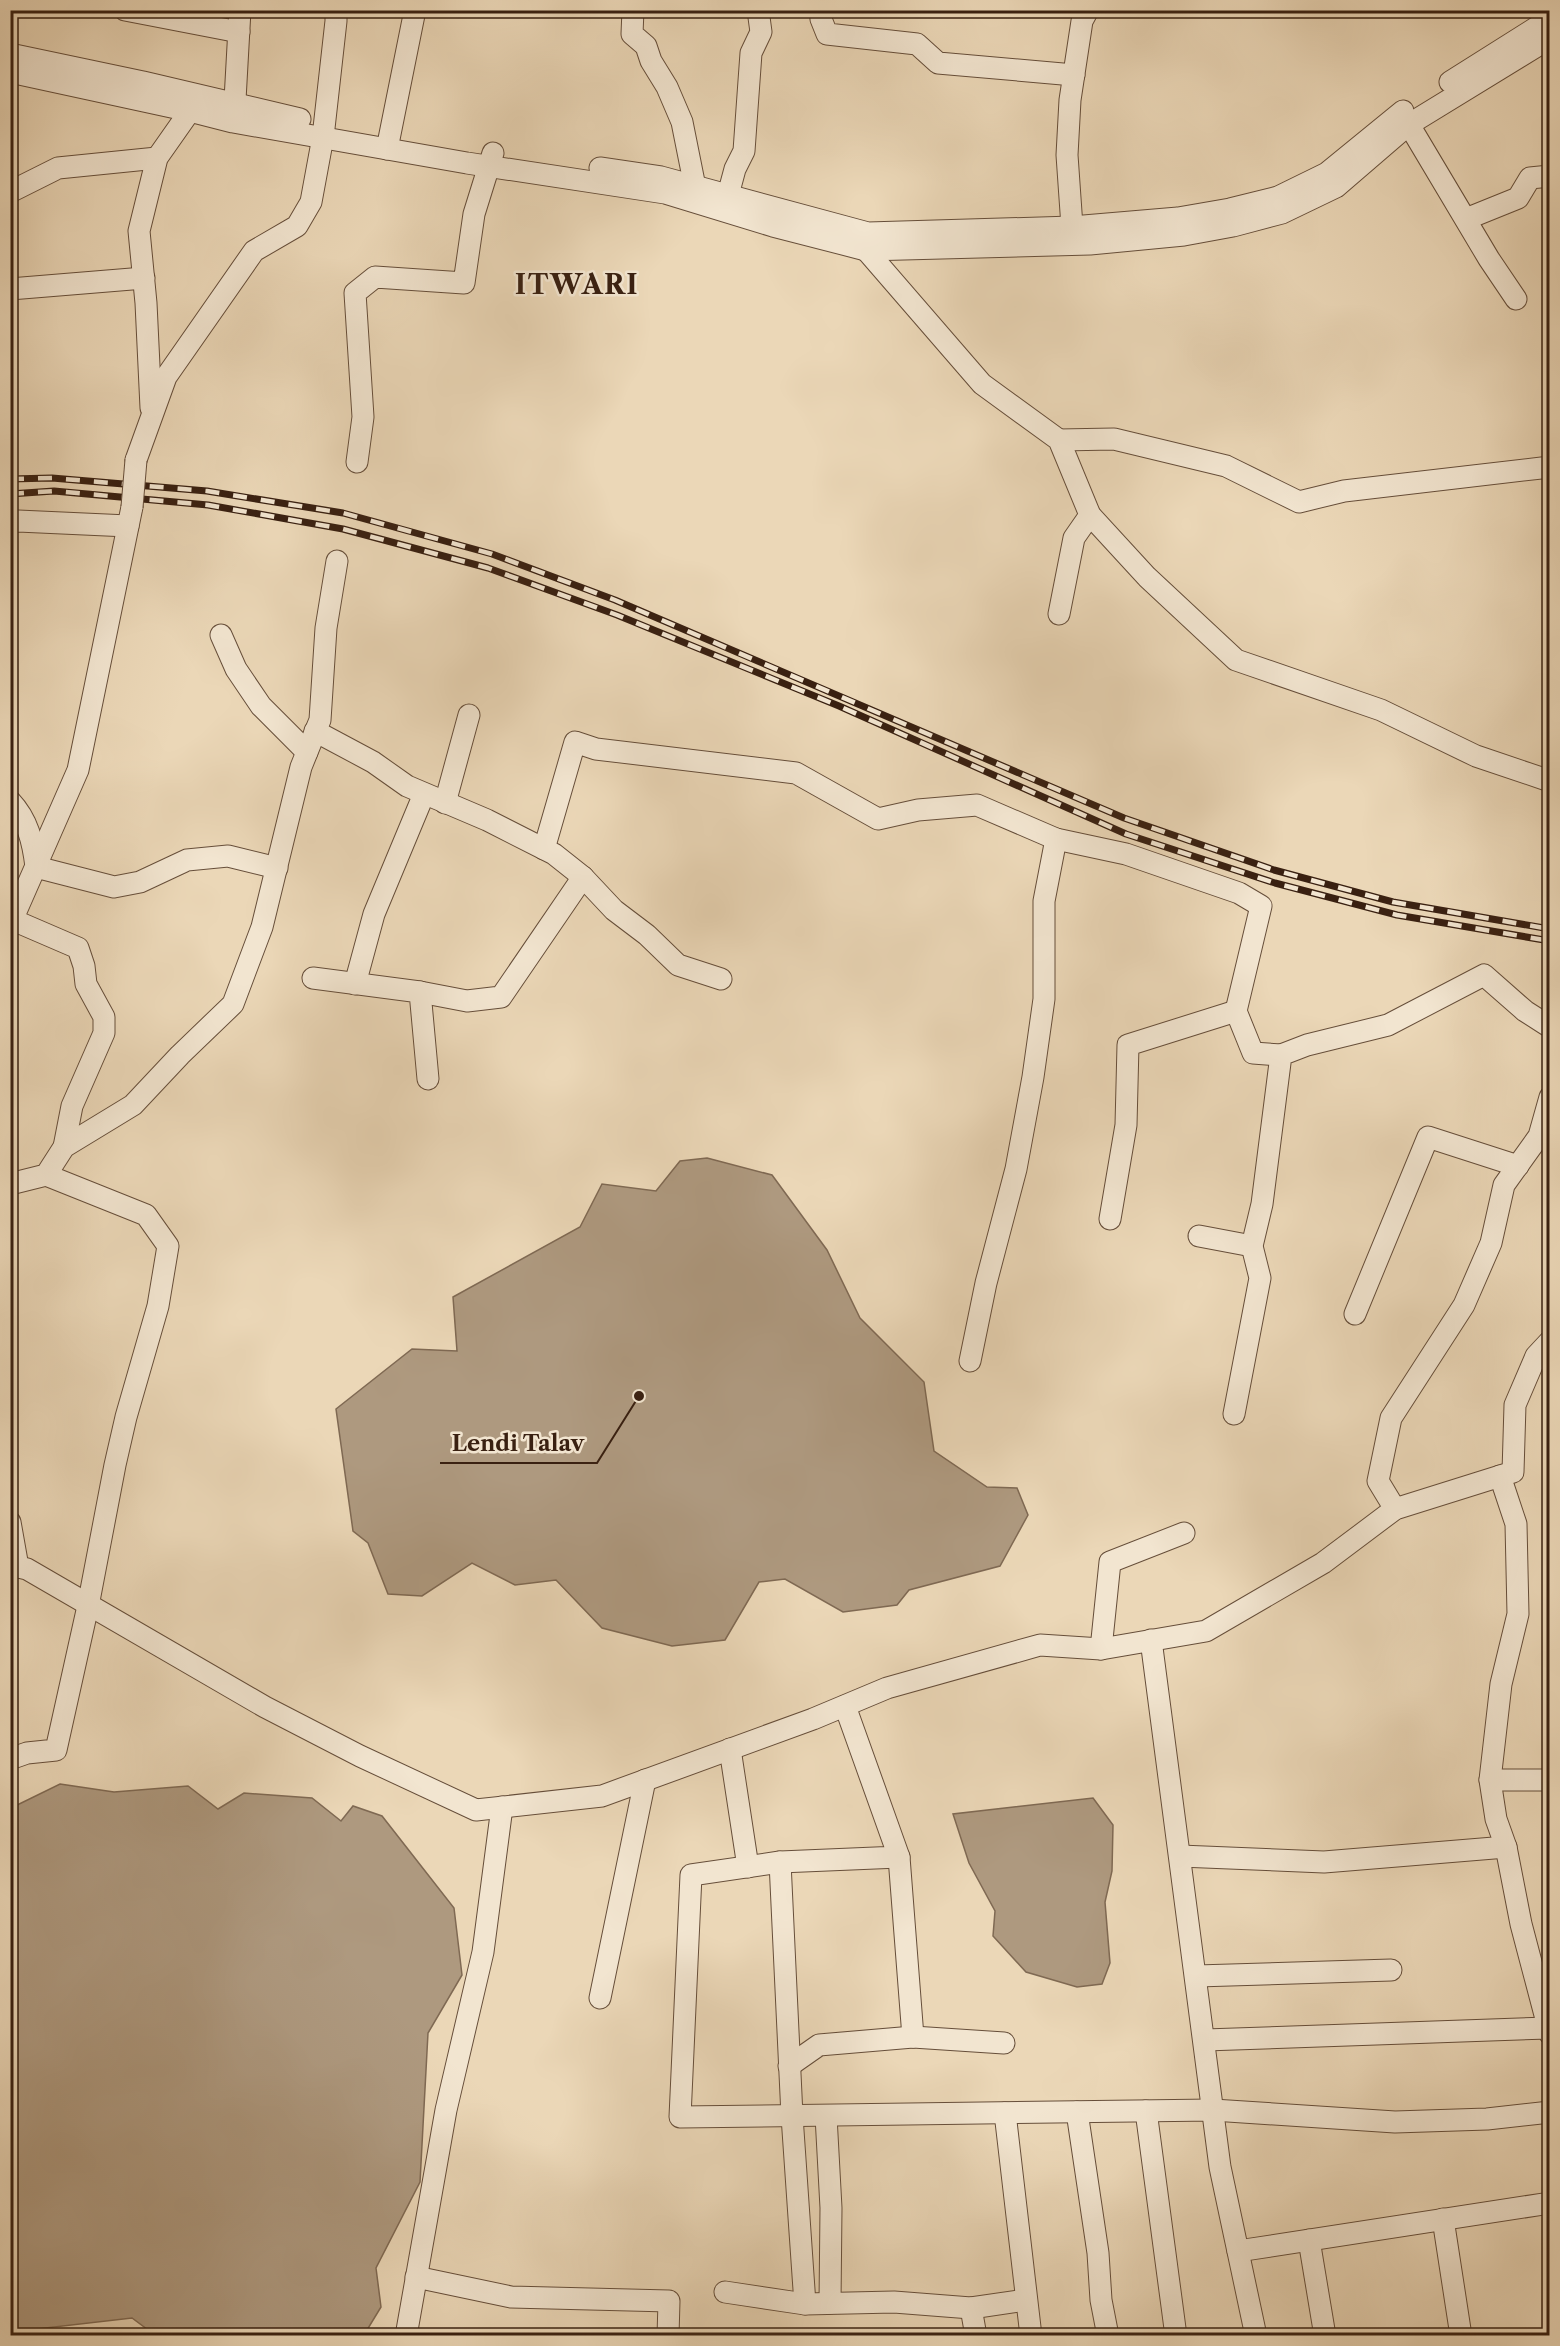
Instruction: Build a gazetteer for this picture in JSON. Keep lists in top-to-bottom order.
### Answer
{
  "districts": ["ITWARI"],
  "places": ["Lendi Talav"]
}
